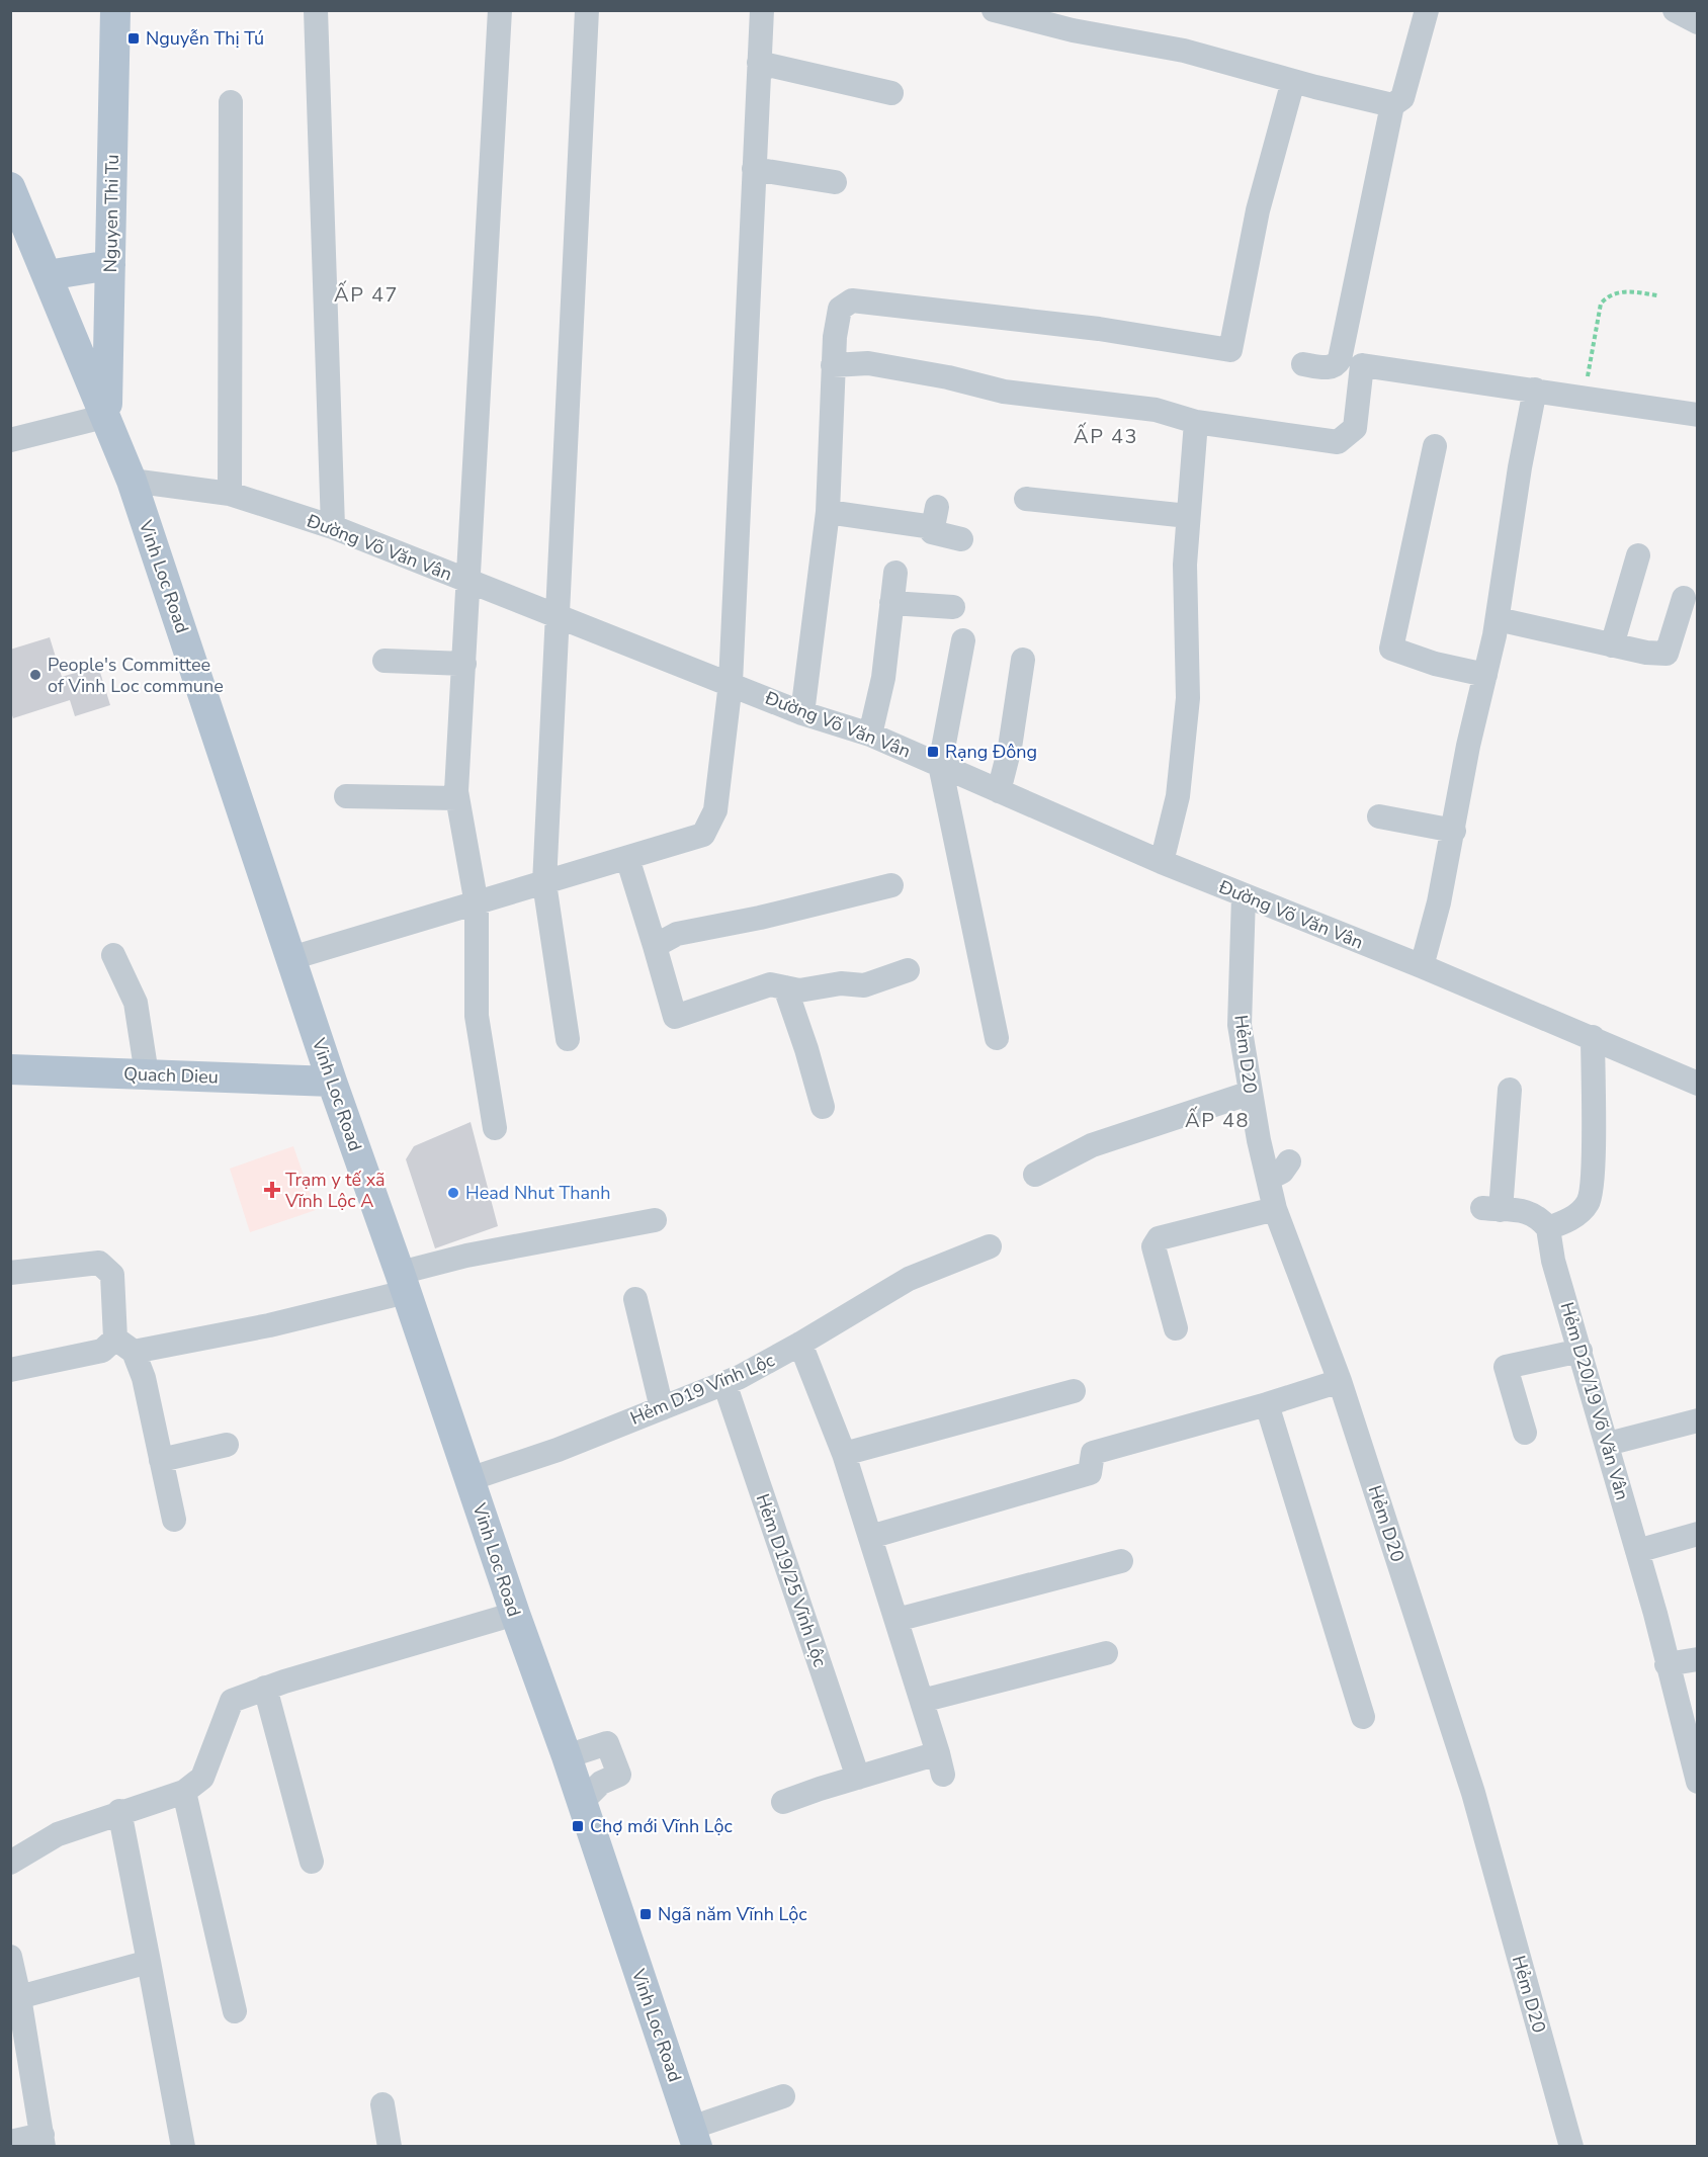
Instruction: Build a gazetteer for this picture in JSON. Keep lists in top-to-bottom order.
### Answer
{
  "streets": {
    "main road": ["Nguyen Thi Tu", "Vinh Loc Road", "Quach Dieu"],
    "street": [
      "Đường Võ Văn Vân",
      "Hẻm D20",
      "Hẻm D19 Vĩnh Lộc",
      "Hẻm D20/19 Võ Văn Vân",
      "Hẻm D19/25 Vĩnh Lộc"
    ]
  },
  "crossings": [
    ["Nguyen Thi Tu", "Vinh Loc Road"],
    ["Đường Võ Văn Vân", "Vinh Loc Road"],
    ["Đường Võ Văn Vân", "Hẻm D20"],
    ["Vinh Loc Road", "Quach Dieu"],
    ["Vinh Loc Road", "Hẻm D19 Vĩnh Lộc"],
    ["Hẻm D19 Vĩnh Lộc", "Hẻm D19/25 Vĩnh Lộc"]
  ],
  "districts": ["ẤP 47", "ẤP 43", "ẤP 48"],
  "places": {
    "transit": [
      "Nguyễn Thị Tú",
      "Rạng Đông",
      "Chợ mới Vĩnh Lộc",
      "Ngã năm Vĩnh Lộc"
    ],
    "other": ["People's Committee of Vinh Loc commune", "Head Nhut Thanh"],
    "health": ["Trạm y tế xã Vĩnh Lộc A"]
  }
}
